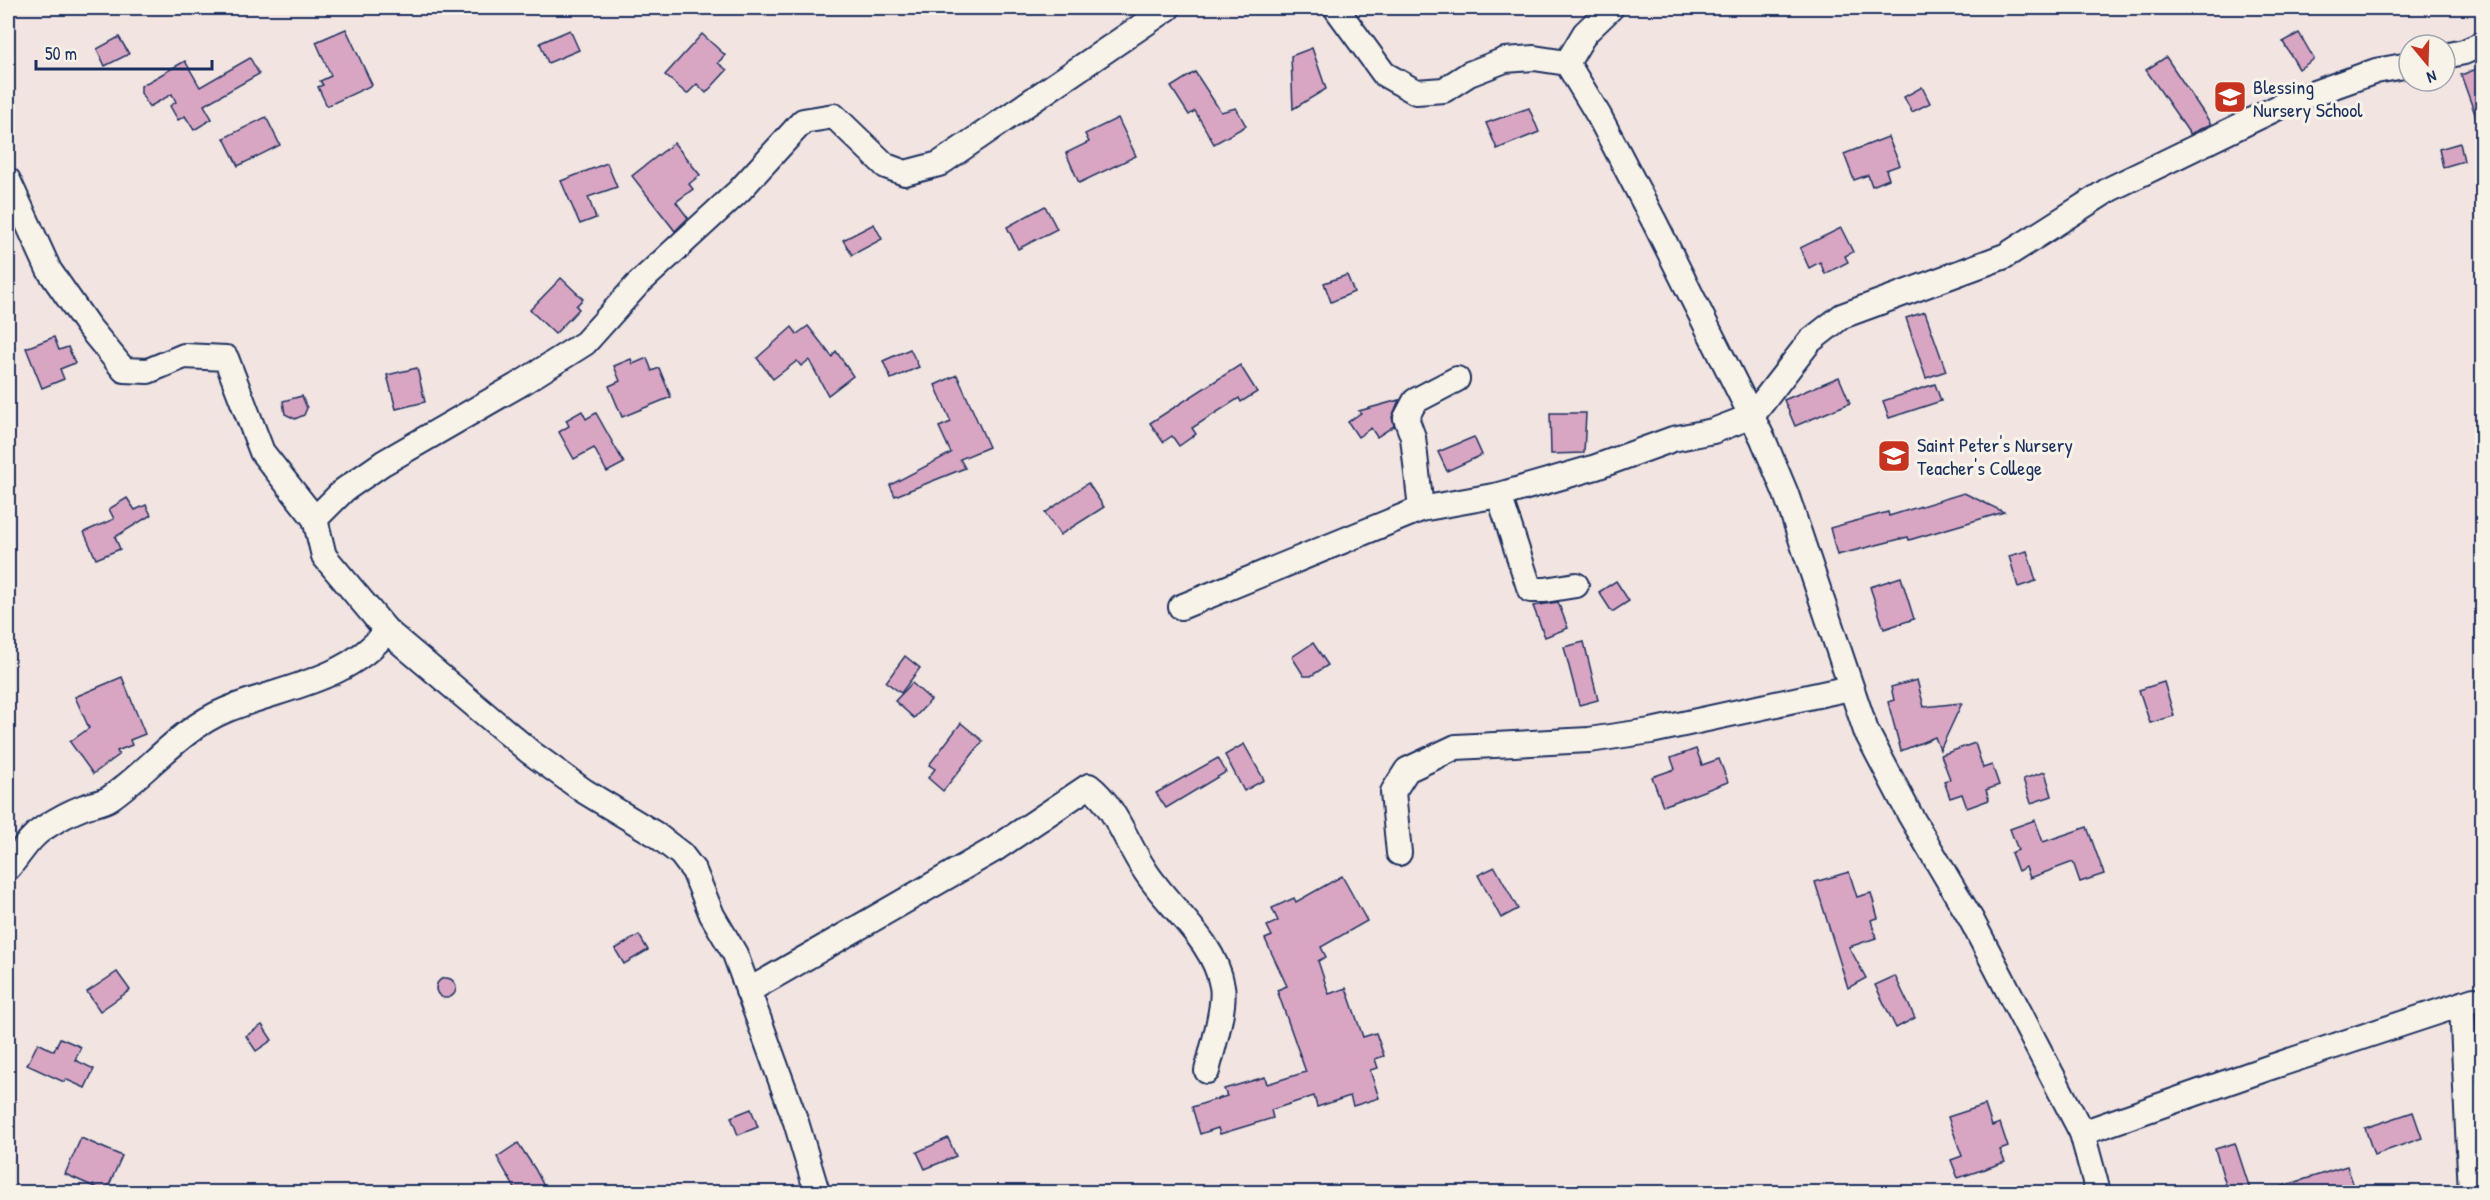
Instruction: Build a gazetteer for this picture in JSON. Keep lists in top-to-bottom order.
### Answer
{
  "places": {
    "school or university": ["Blessing Nursery School", "Saint Peter's Nursery Teacher's College"]
  },
  "scale_bar": "50 m",
  "north": "bottom"
}
